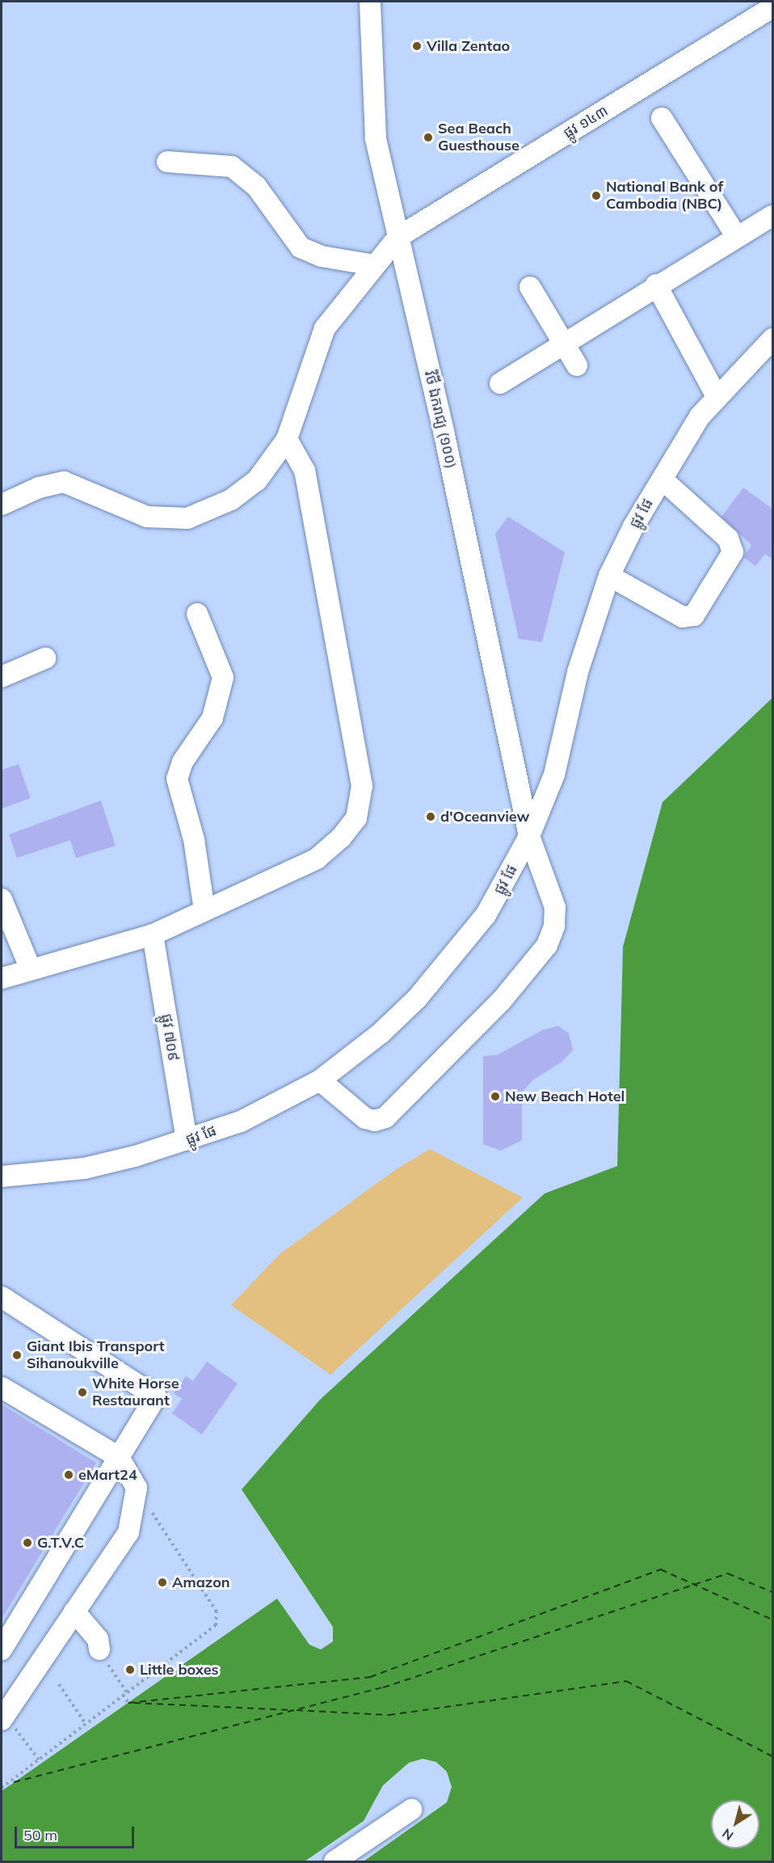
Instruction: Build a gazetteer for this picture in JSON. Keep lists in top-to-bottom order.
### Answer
{
  "streets": {
    "street": [
      "ផ្លូវ ១៤៣",
      "វិថី ឯករាជ្យ (១០០)",
      "ផ្លូវ ផែ",
      "ផ្លូវ ៧០៩"
    ]
  },
  "crossings": [
    ["ផ្លូវ ១៤៣", "វិថី ឯករាជ្យ (១០០)"],
    ["វិថី ឯករាជ្យ (១០០)", "ផ្លូវ ផែ"],
    ["ផ្លូវ ផែ", "ផ្លូវ ៧០៩"]
  ],
  "places": [
    "Villa Zentao",
    "Sea Beach Guesthouse",
    "National Bank of Cambodia (NBC)",
    "d'Oceanview",
    "New Beach Hotel",
    "Giant Ibis Transport Sihanoukville",
    "White Horse Restaurant",
    "eMart24",
    "G.T.V.C",
    "Amazon",
    "Little boxes"
  ],
  "scale_bar": "50 m",
  "north": "bottom left"
}
